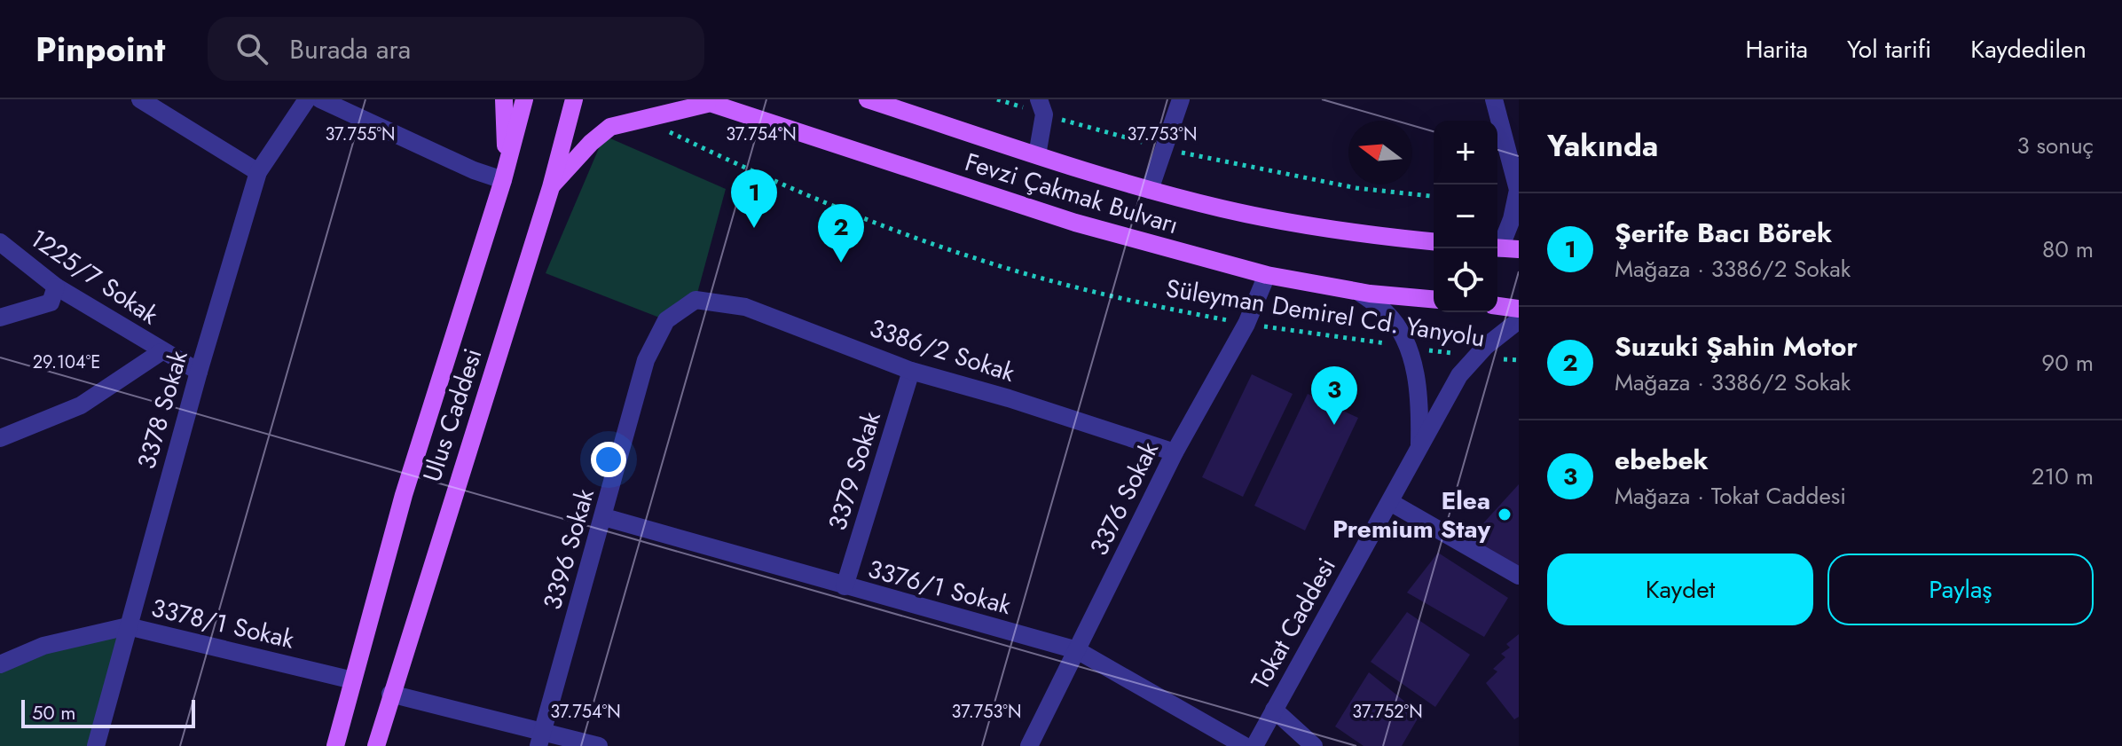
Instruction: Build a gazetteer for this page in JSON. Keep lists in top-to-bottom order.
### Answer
{
  "streets": {
    "main road": ["Fevzi Çakmak Bulvarı", "Ulus Caddesi"],
    "street": [
      "1225/7 Sokak",
      "3386/2 Sokak",
      "3378 Sokak",
      "3379 Sokak",
      "3376 Sokak",
      "3396 Sokak",
      "3376/1 Sokak",
      "3378/1 Sokak",
      "Tokat Caddesi"
    ],
    "path": ["Süleyman Demirel Cd. Yanyolu"]
  },
  "crossings": [
    ["Fevzi Çakmak Bulvarı", "3376 Sokak"],
    ["1225/7 Sokak", "3378 Sokak"],
    ["Süleyman Demirel Cd. Yanyolu", "3376 Sokak"],
    ["Süleyman Demirel Cd. Yanyolu", "Tokat Caddesi"],
    ["3386/2 Sokak", "3379 Sokak"],
    ["3386/2 Sokak", "3376 Sokak"],
    ["3386/2 Sokak", "3396 Sokak"],
    ["3378 Sokak", "3378/1 Sokak"],
    ["Ulus Caddesi", "3378/1 Sokak"],
    ["3379 Sokak", "3376/1 Sokak"],
    ["3376 Sokak", "3376/1 Sokak"],
    ["3396 Sokak", "3376/1 Sokak"]
  ],
  "places": ["Elea Premium Stay"],
  "scale_bar": "50 m",
  "north": "left",
  "page": {
    "header": "Pinpoint",
    "search": "Burada ara",
    "nav": ["Harita", "Yol tarifi", "Kaydedilen"],
    "heading": ["Yakında", "3 sonuç"],
    "map_buttons": ["+", "−"],
    "pins": ["1", "2", "3"],
    "list": [
      {
        "mark": "1",
        "name": "Şerife Bacı Börek",
        "note": "Mağaza · 3386/2 Sokak",
        "value": "80 m"
      },
      {
        "mark": "2",
        "name": "Suzuki Şahin Motor",
        "note": "Mağaza · 3386/2 Sokak",
        "value": "90 m"
      },
      {
        "mark": "3",
        "name": "ebebek",
        "note": "Mağaza · Tokat Caddesi",
        "value": "210 m"
      }
    ],
    "buttons": ["Kaydet", "Paylaş"],
    "scale": "50 m"
  },
  "coordinates": [
    "37.755°N",
    "37.754°N",
    "37.753°N",
    "29.104°E",
    "37.752°N"
  ]
}
